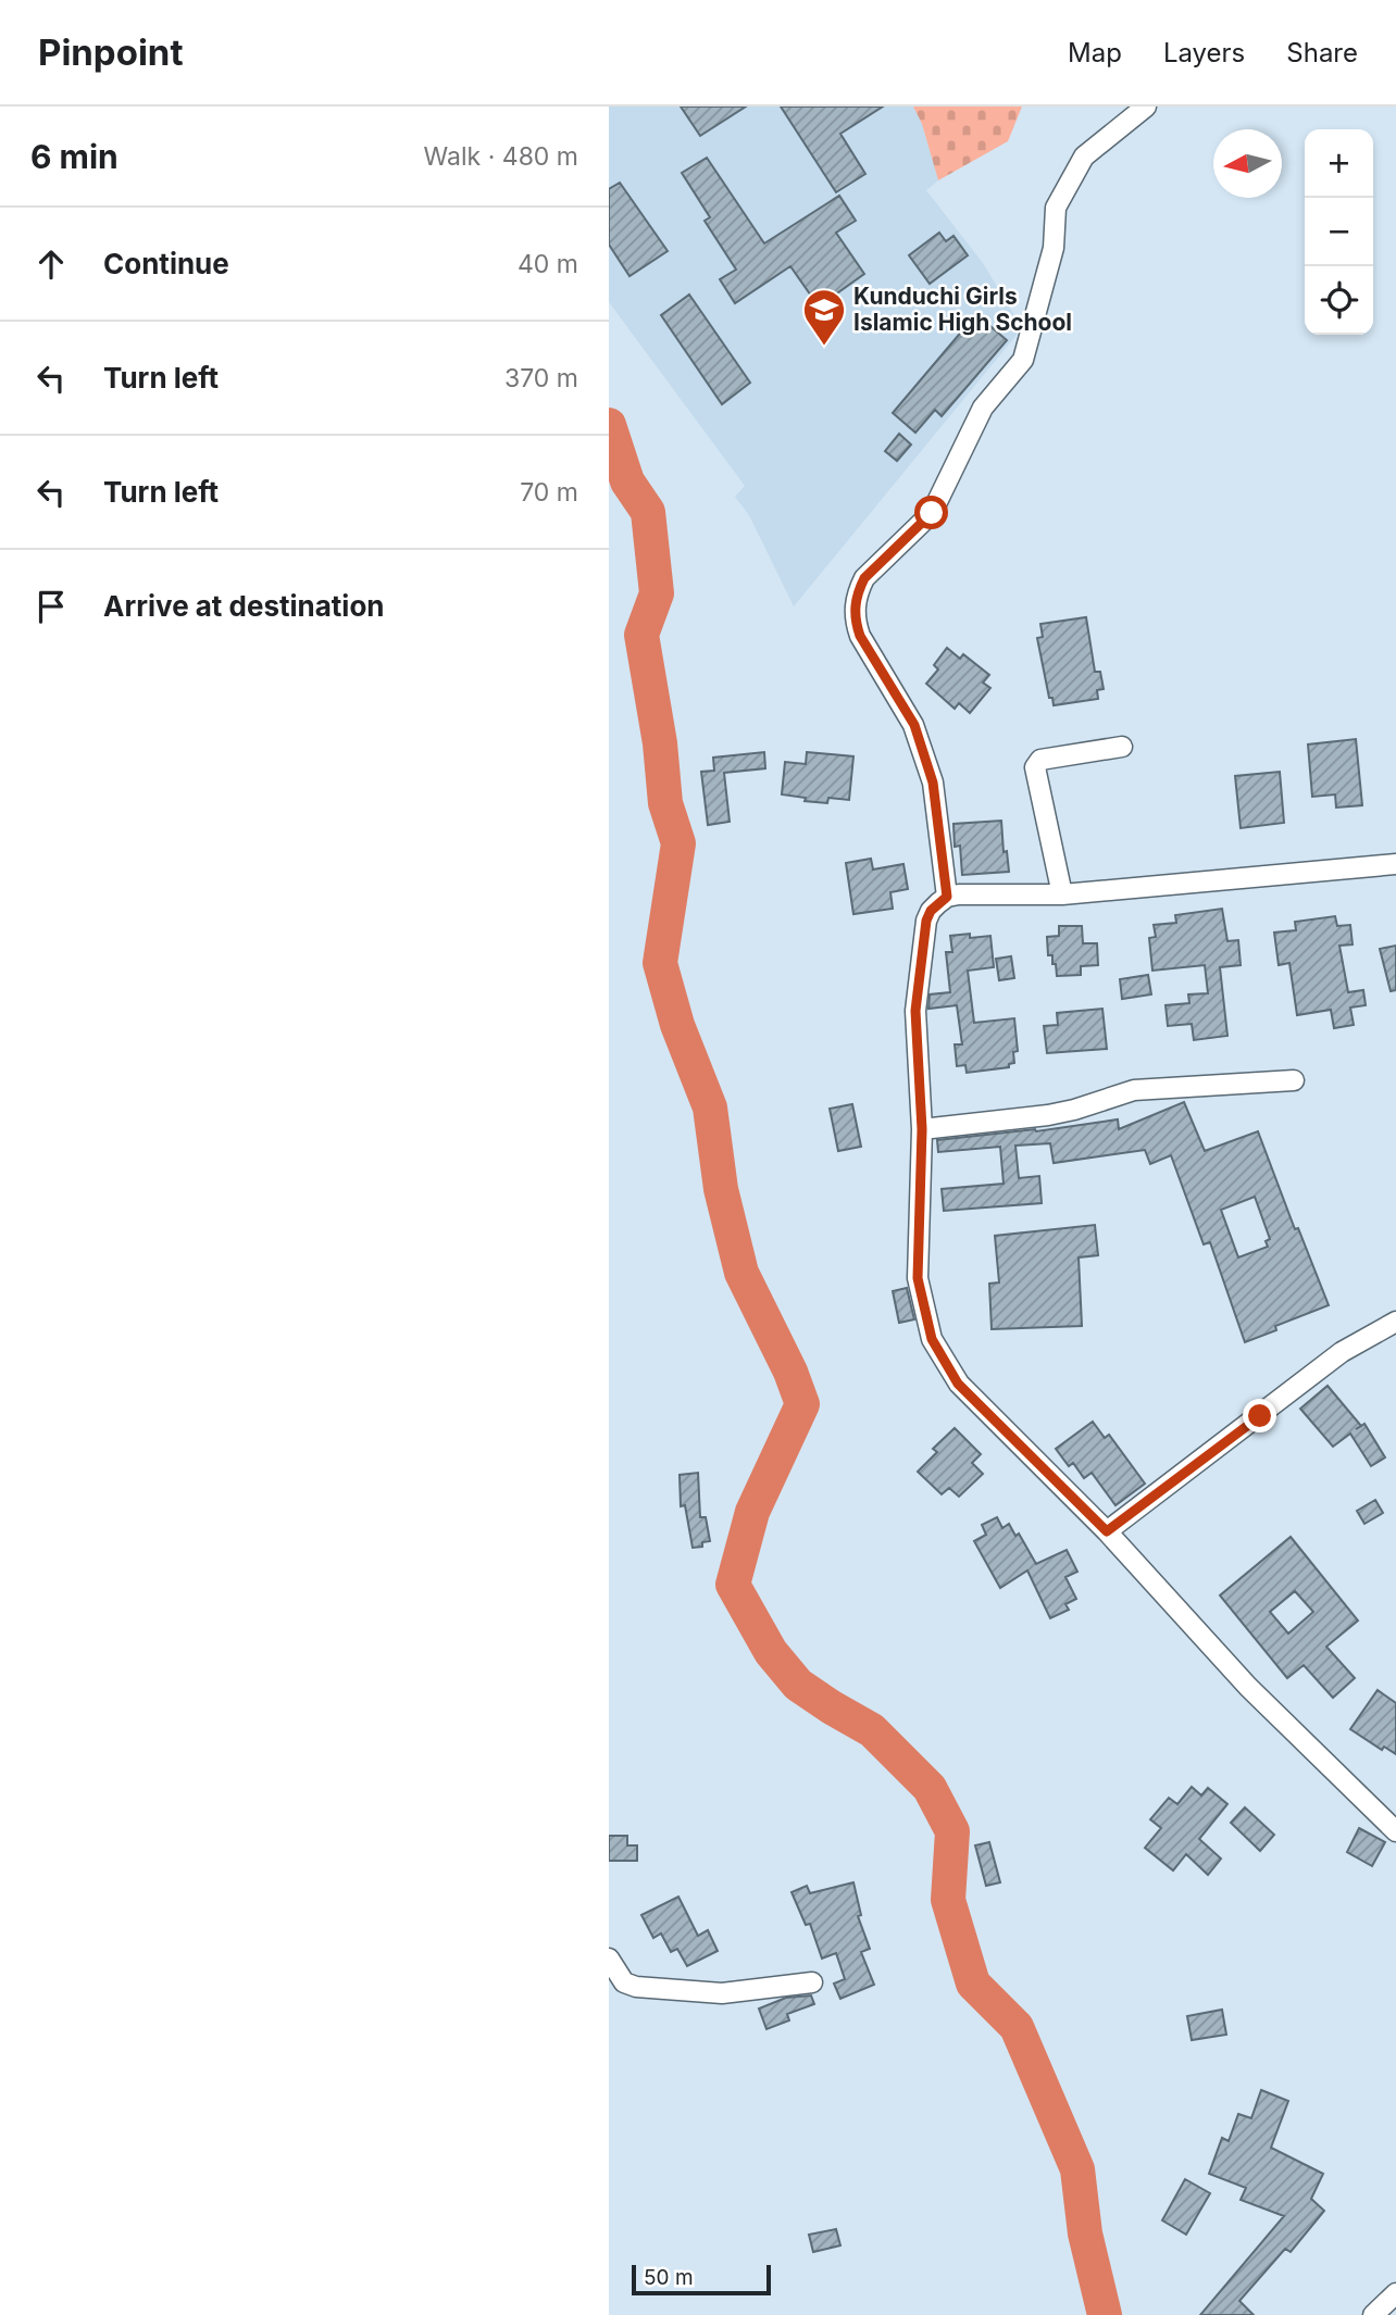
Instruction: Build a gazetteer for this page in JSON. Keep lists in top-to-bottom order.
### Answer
{
  "places": {
    "school or university": ["Kunduchi Girls Islamic High School"]
  },
  "scale_bar": "50 m",
  "north": "left",
  "page": {
    "header": "Pinpoint",
    "nav": ["Map", "Layers", "Share"],
    "heading": ["6 min", "Walk · 480 m"],
    "map_buttons": ["+", "−"],
    "list": [
      ["Continue", "40 m"],
      ["Turn left", "370 m"],
      ["Turn left", "70 m"],
      "Arrive at destination"
    ],
    "scale": "50 m"
  }
}
